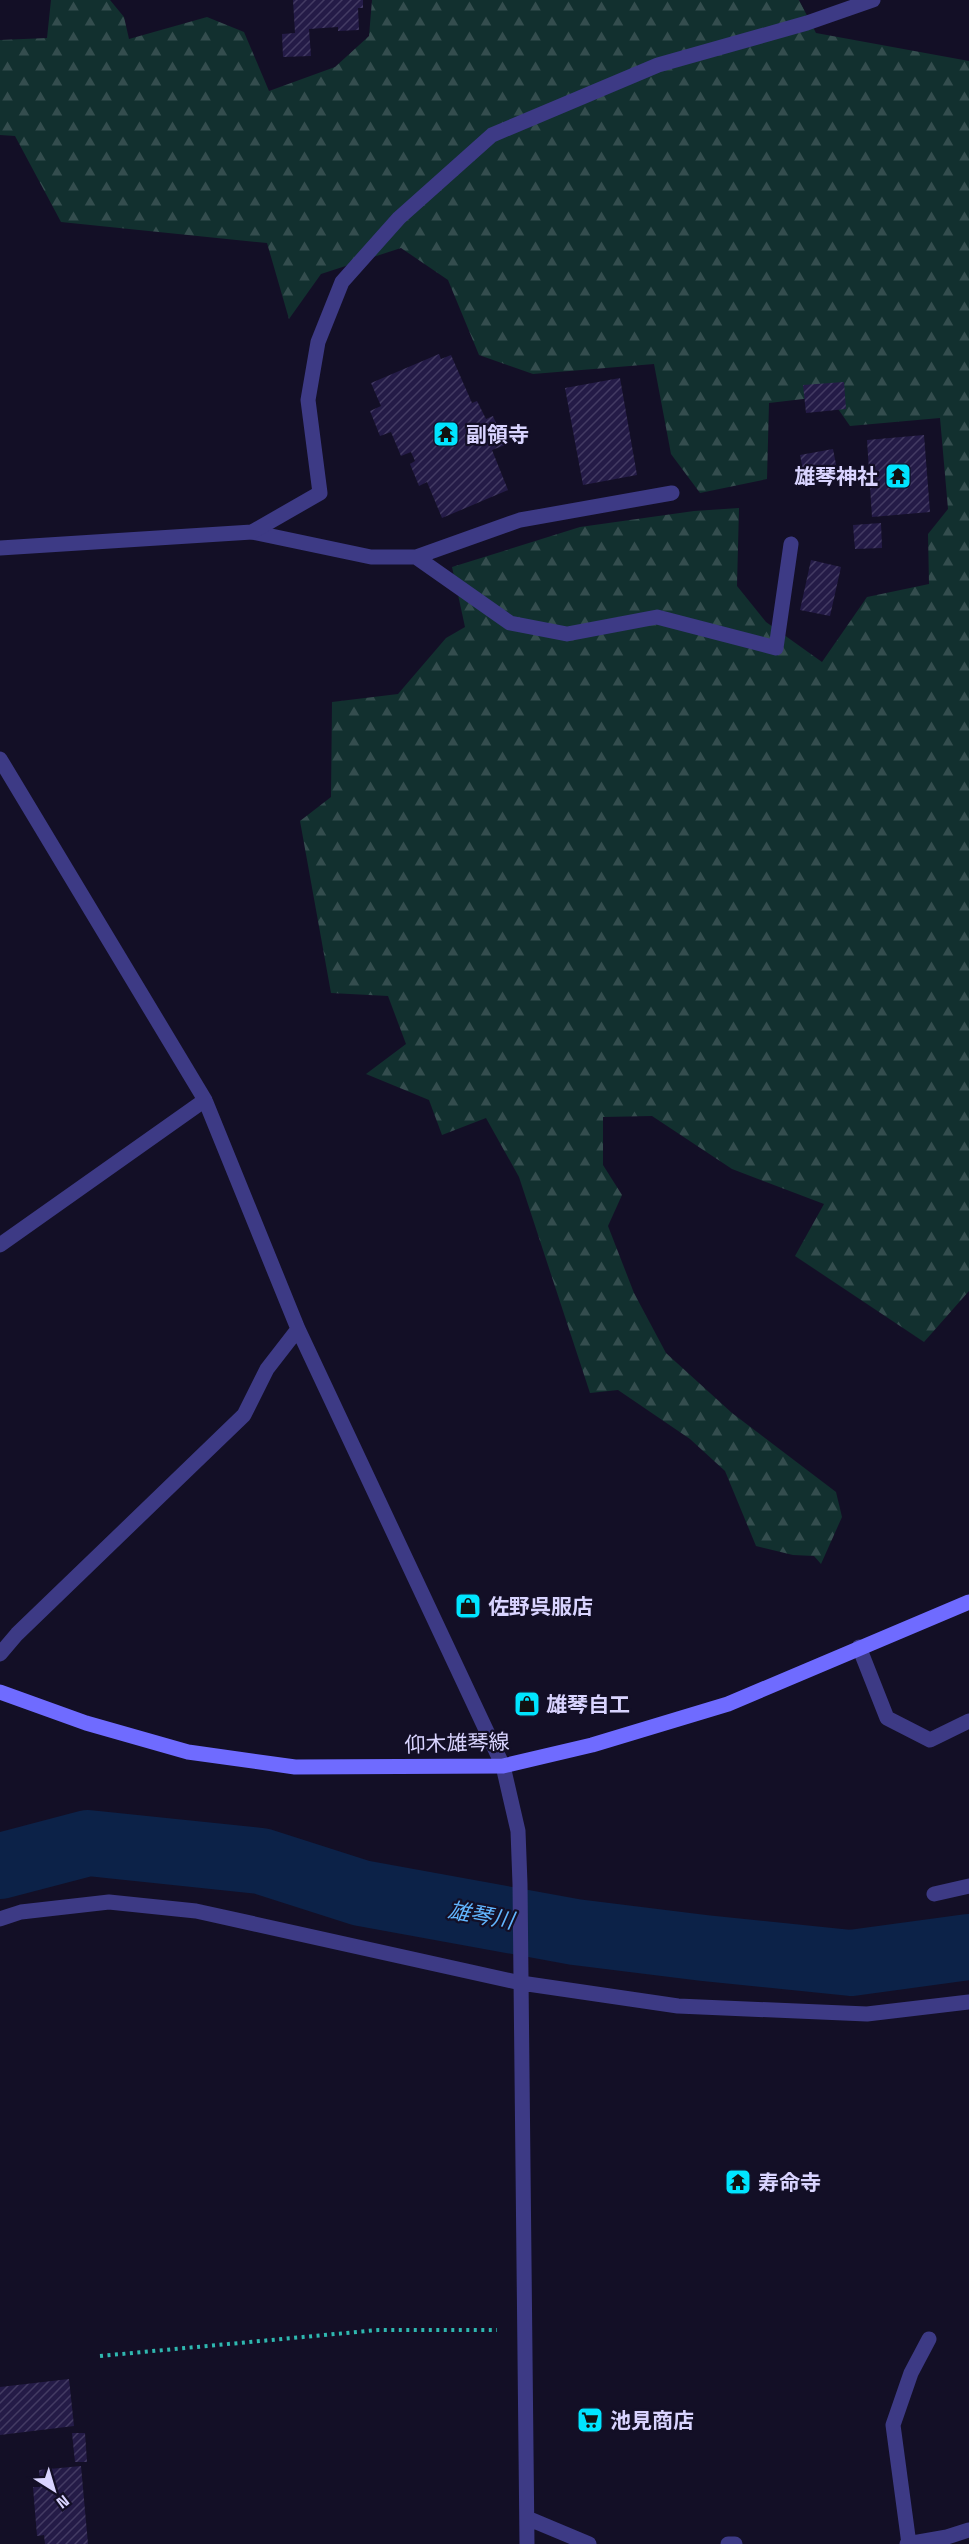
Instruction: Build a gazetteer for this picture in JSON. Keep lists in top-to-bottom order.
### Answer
{
  "streets": {
    "main road": ["仰木雄琴線"]
  },
  "water": ["雄琴川"],
  "places": {
    "temple": ["副領寺", "雄琴神社", "寿命寺"],
    "shop": ["佐野呉服店", "雄琴自工"],
    "supermarket": ["池見商店"]
  },
  "north": "bottom right"
}
